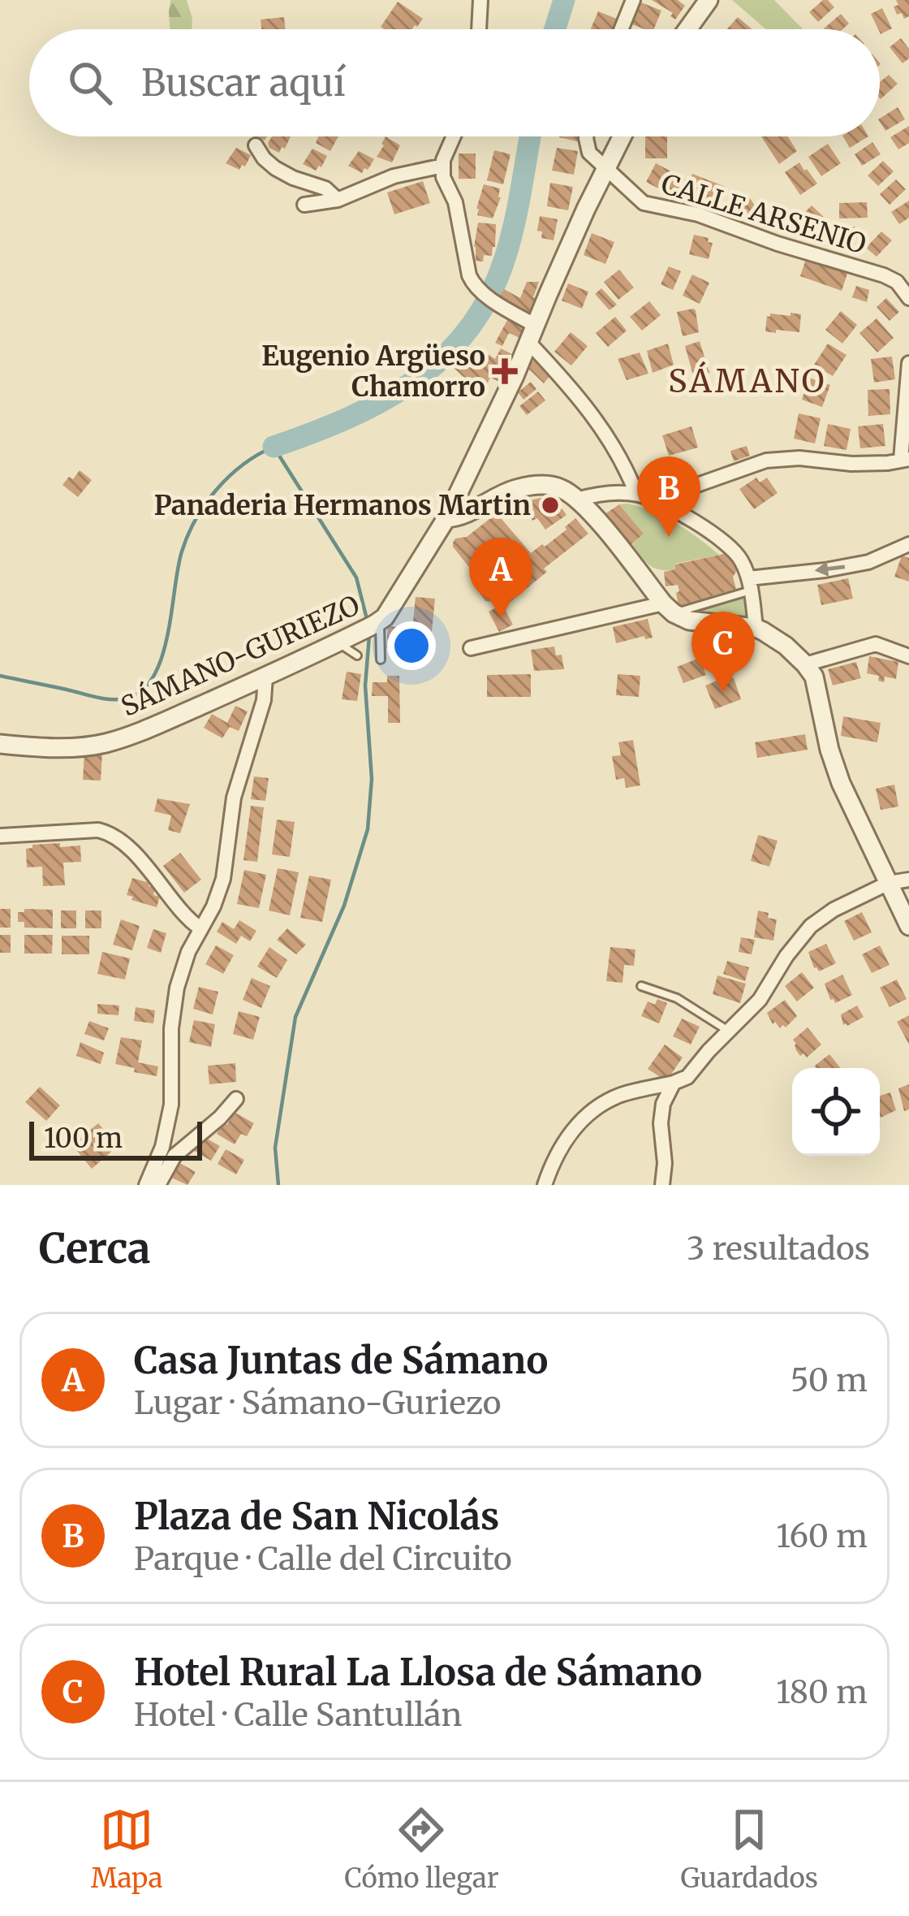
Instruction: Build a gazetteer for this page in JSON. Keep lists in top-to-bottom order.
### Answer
{
  "streets": {
    "street": ["CALLE ARSENIO", "SÁMANO-GURIEZO"]
  },
  "crossings": [
    ["CALLE ARSENIO", "SÁMANO-GURIEZO"]
  ],
  "districts": ["SÁMANO"],
  "places": {
    "health": ["Eugenio Argüeso Chamorro"],
    "other": ["Panaderia Hermanos Martin"]
  },
  "scale_bar": "100 m",
  "page": {
    "search": "Buscar aquí",
    "pins": ["B", "A", "C"],
    "scale": "100 m",
    "heading": ["Cerca", "3 resultados"],
    "list": [
      {
        "mark": "A",
        "name": "Casa Juntas de Sámano",
        "note": "Lugar · Sámano-Guriezo",
        "value": "50 m"
      },
      {
        "mark": "B",
        "name": "Plaza de San Nicolás",
        "note": "Parque · Calle del Circuito",
        "value": "160 m"
      },
      {
        "mark": "C",
        "name": "Hotel Rural La Llosa de Sámano",
        "note": "Hotel · Calle Santullán",
        "value": "180 m"
      }
    ],
    "nav": ["Mapa", "Cómo llegar", "Guardados"]
  }
}
